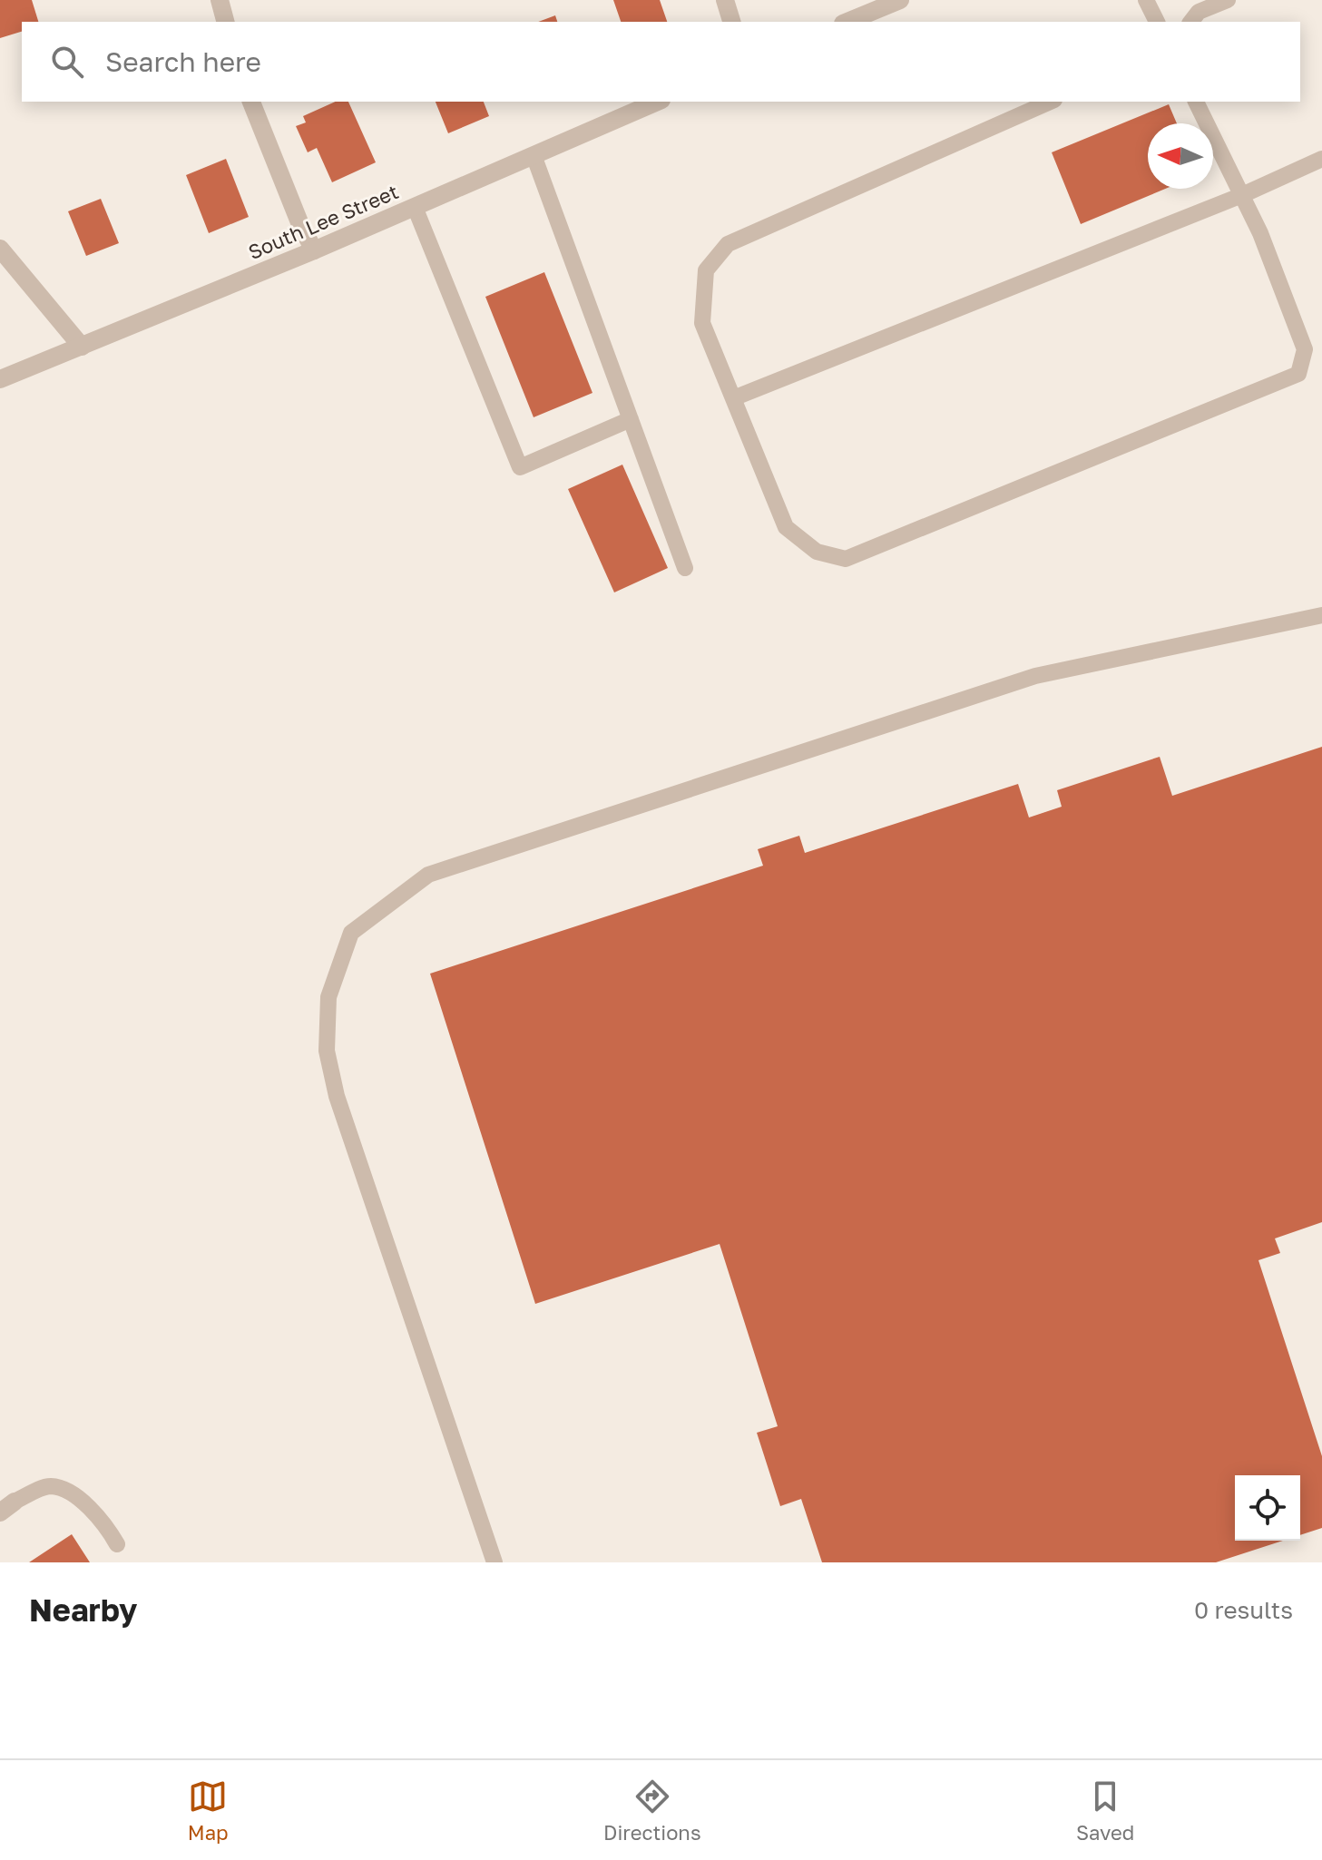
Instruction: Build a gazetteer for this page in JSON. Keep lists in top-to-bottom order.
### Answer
{
  "streets": {
    "street": ["South Lee Street"]
  },
  "north": "left",
  "page": {
    "search": "Search here",
    "heading": ["Nearby", "0 results"],
    "nav": ["Map", "Directions", "Saved"]
  }
}
